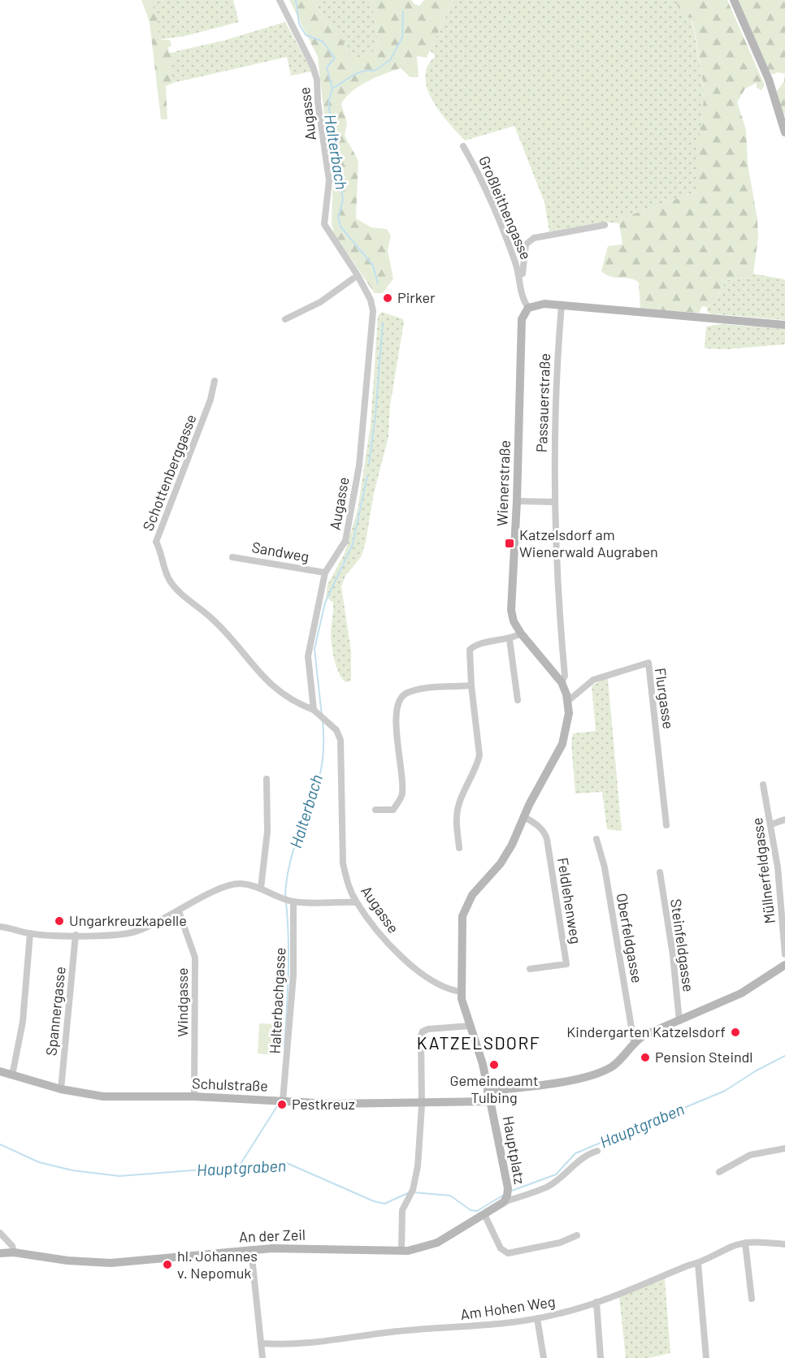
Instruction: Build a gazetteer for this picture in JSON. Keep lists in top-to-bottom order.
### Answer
{
  "streets": {
    "street": [
      "Augasse",
      "Großleithengasse",
      "Passauerstraße",
      "Schottenberggasse",
      "Wienerstraße",
      "Sandweg",
      "Flurgasse",
      "Müllnerfeldgasse",
      "Feldlehenweg",
      "Oberfeldgasse",
      "Steinfeldgasse",
      "Halterbachgasse",
      "Windgasse",
      "Spannergasse",
      "Schulstraße",
      "Hauptplatz",
      "An der Zeil",
      "Am Hohen Weg"
    ]
  },
  "crossings": [
    ["Augasse", "Schottenberggasse"],
    ["Augasse", "Wienerstraße"],
    ["Augasse", "Sandweg"],
    ["Großleithengasse", "Wienerstraße"],
    ["Passauerstraße", "Wienerstraße"],
    ["Wienerstraße", "Flurgasse"],
    ["Wienerstraße", "Feldlehenweg"],
    ["Wienerstraße", "Schulstraße"],
    ["Wienerstraße", "Hauptplatz"],
    ["Halterbachgasse", "Schulstraße"],
    ["Windgasse", "Schulstraße"],
    ["Spannergasse", "Schulstraße"],
    ["Schulstraße", "Hauptplatz"],
    ["Hauptplatz", "An der Zeil"]
  ],
  "districts": ["KATZELSDORF"],
  "water": ["Halterbach", "Hauptgraben"],
  "places": {
    "other": [
      "Pirker",
      "Ungarkreuzkapelle",
      "Kindergarten Katzelsdorf",
      "Pension Steindl",
      "Gemeindeamt Tulbing",
      "Pestkreuz",
      "hl. Johannes v. Nepomuk"
    ],
    "transit": ["Katzelsdorf am Wienerwald Augraben"]
  }
}
